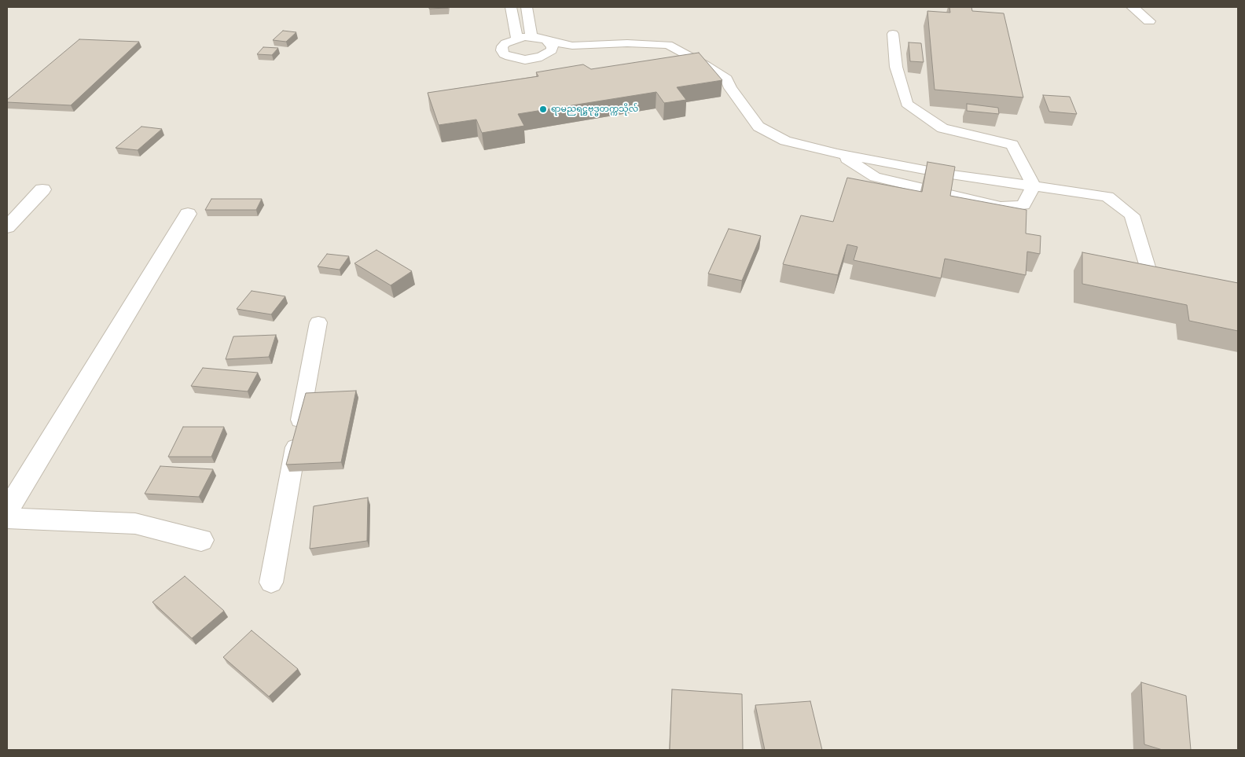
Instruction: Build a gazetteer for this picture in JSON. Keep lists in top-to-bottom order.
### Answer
{
  "places": ["ရာမညရဋ္ဌဗုဒ္ဓတက္ကသိုလ်"]
}
